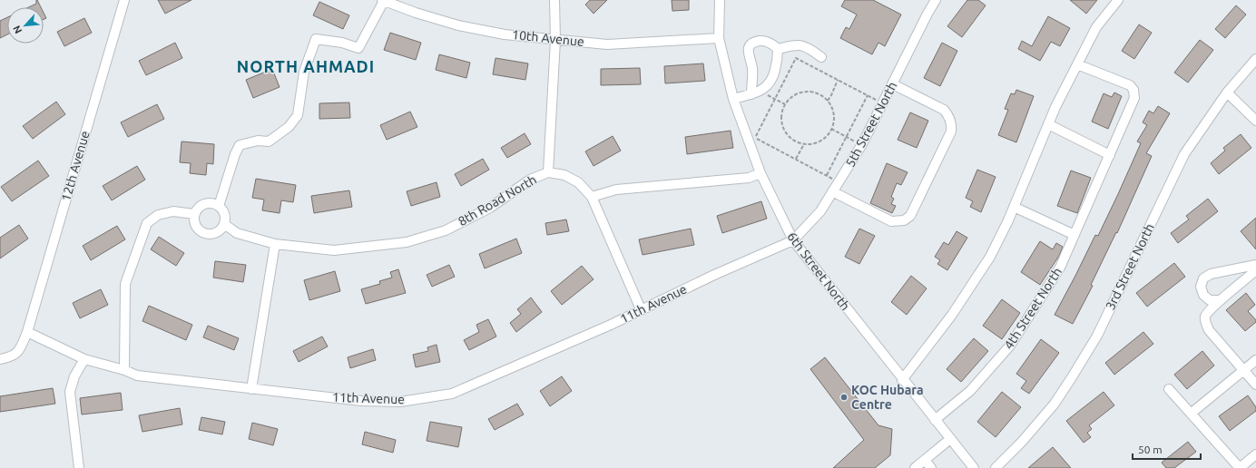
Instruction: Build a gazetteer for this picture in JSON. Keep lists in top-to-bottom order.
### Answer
{
  "streets": {
    "street": [
      "10th Avenue",
      "5th Street North",
      "12th Avenue",
      "8th Road North",
      "3rd Street North",
      "6th Street North",
      "11th Avenue",
      "4th Street North"
    ]
  },
  "crossings": [
    ["10th Avenue", "6th Street North"],
    ["5th Street North", "6th Street North"],
    ["5th Street North", "11th Avenue"],
    ["12th Avenue", "11th Avenue"],
    ["8th Road North", "11th Avenue"],
    ["6th Street North", "11th Avenue"],
    ["6th Street North", "4th Street North"]
  ],
  "districts": ["NORTH AHMADI"],
  "places": ["KOC Hubara Centre"],
  "scale_bar": "50 m",
  "north": "bottom left"
}
